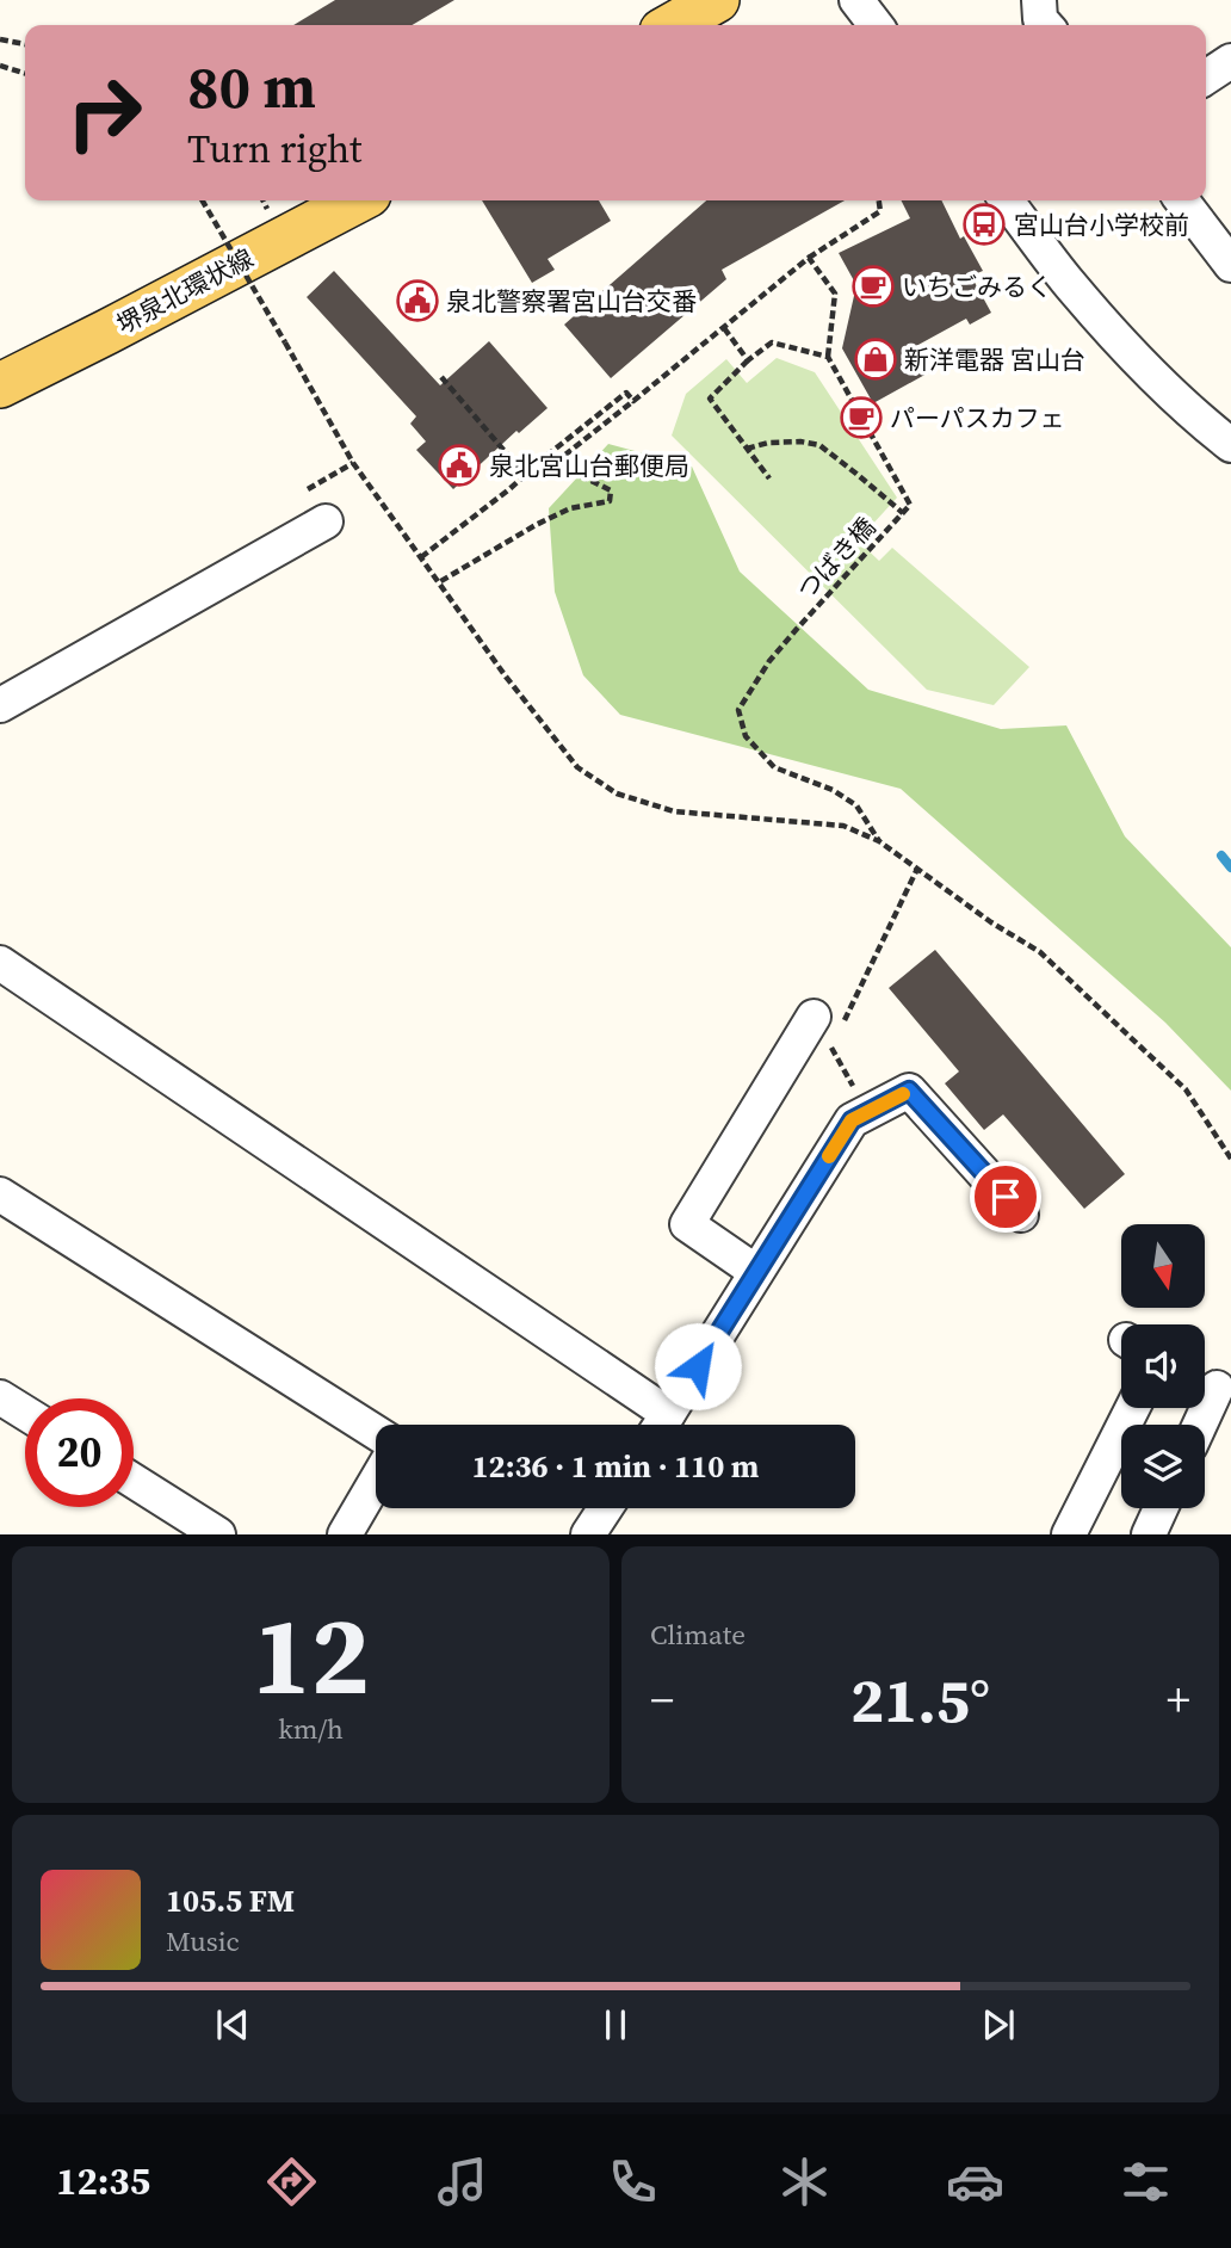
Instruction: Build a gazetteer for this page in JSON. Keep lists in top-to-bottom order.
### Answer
{
  "streets": {
    "main road": ["堺泉北環状線"],
    "path": ["つばき橋"]
  },
  "places": {
    "bus stop": ["宮山台小学校前"],
    "cafe": ["いちごみるく", "パーパスカフェ"],
    "public building": ["泉北警察署宮山台交番", "泉北宮山台郵便局"],
    "shop": ["新洋電器 宮山台"]
  },
  "north": "bottom",
  "page": {
    "turn": ["80 m", "Turn right"],
    "limit": "20",
    "trip": "12:36 · 1 min · 110 m",
    "tile": [
      ["12", "km/h"],
      "Climate"
    ],
    "heat": ["−", "21.5°", "+"],
    "song": ["105.5 FM", "Music"],
    "tabs": "12:35"
  }
}
